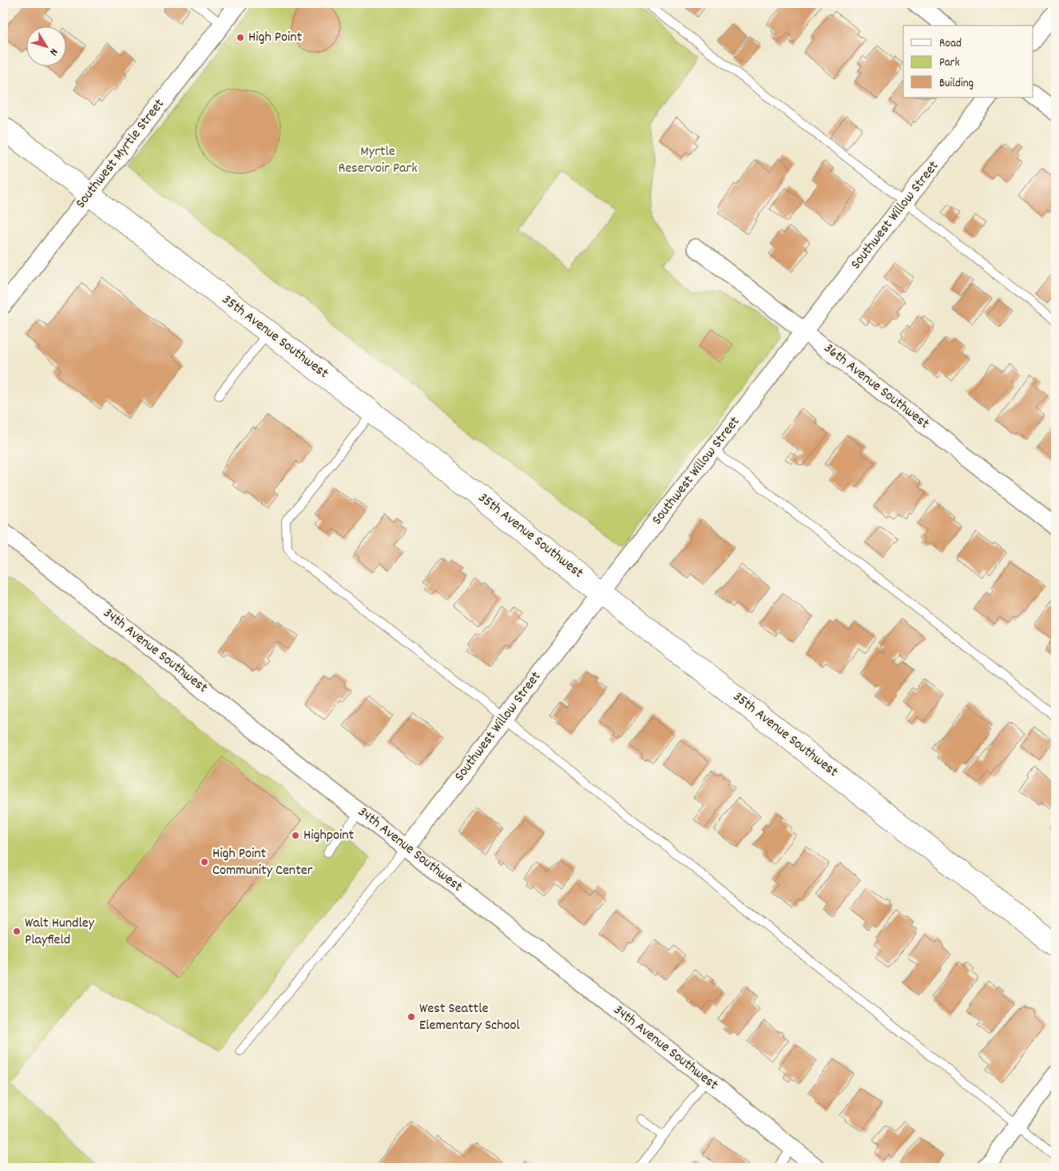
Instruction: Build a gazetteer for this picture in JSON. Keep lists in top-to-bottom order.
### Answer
{
  "streets": {
    "main road": ["35th Avenue Southwest"],
    "street": [
      "Southwest Myrtle Street",
      "Southwest Willow Street",
      "36th Avenue Southwest",
      "34th Avenue Southwest"
    ]
  },
  "crossings": [
    ["Southwest Myrtle Street", "35th Avenue Southwest"],
    ["Southwest Willow Street", "35th Avenue Southwest"],
    ["Southwest Willow Street", "36th Avenue Southwest"],
    ["Southwest Willow Street", "34th Avenue Southwest"]
  ],
  "parks": ["Myrtle Reservoir Park"],
  "places": [
    "High Point",
    "Highpoint",
    "High Point Community Center",
    "Walt Hundley Playfield",
    "West Seattle Elementary School"
  ],
  "legend": ["Road", "Park", "Building"],
  "north": "bottom right"
}
